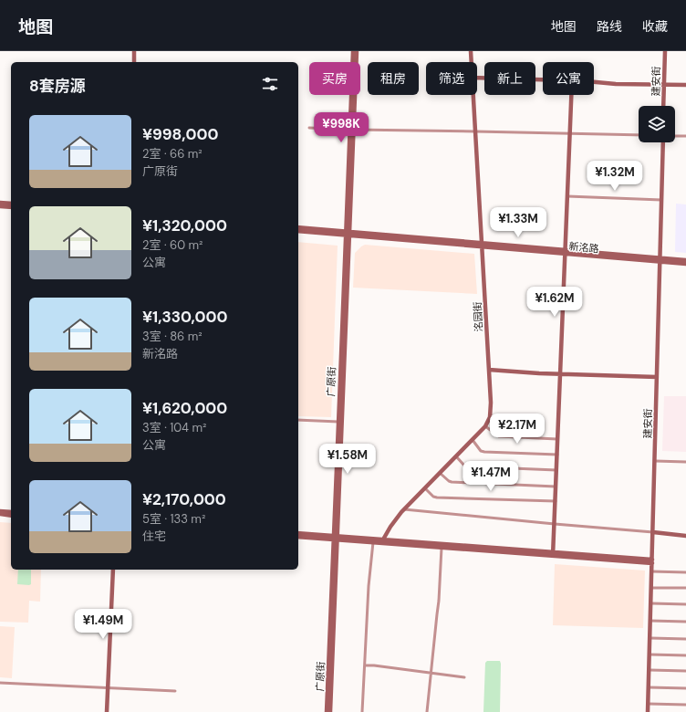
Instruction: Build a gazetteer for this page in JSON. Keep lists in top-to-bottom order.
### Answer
{
  "streets": {
    "main road": [
      "建安街",
      "新洺路",
      "洺园街",
      "广原街"
    ]
  },
  "crossings": [
    ["建安街", "新洺路"],
    ["新洺路", "洺园街"],
    ["新洺路", "广原街"]
  ],
  "page": {
    "header": "地图",
    "nav": ["地图", "路线", "收藏"],
    "chip": [
      "买房",
      "租房",
      "筛选",
      "新上",
      "公寓"
    ],
    "heading": "8套房源",
    "list": [
      {
        "name": "¥998,000",
        "note": "2室 · 66 m² · 广原街"
      },
      {
        "name": "¥1,320,000",
        "note": "2室 · 60 m² · 公寓"
      },
      {
        "name": "¥1,330,000",
        "note": "3室 · 86 m² · 新洺路"
      },
      {
        "name": "¥1,620,000",
        "note": "3室 · 104 m² · 公寓"
      },
      {
        "name": "¥2,170,000",
        "note": "5室 · 133 m² · 住宅"
      }
    ],
    "price": [
      "¥998K",
      "¥1.32M",
      "¥1.33M",
      "¥1.62M",
      "¥2.17M",
      "¥1.58M",
      "¥1.47M",
      "¥1.49M"
    ]
  }
}
